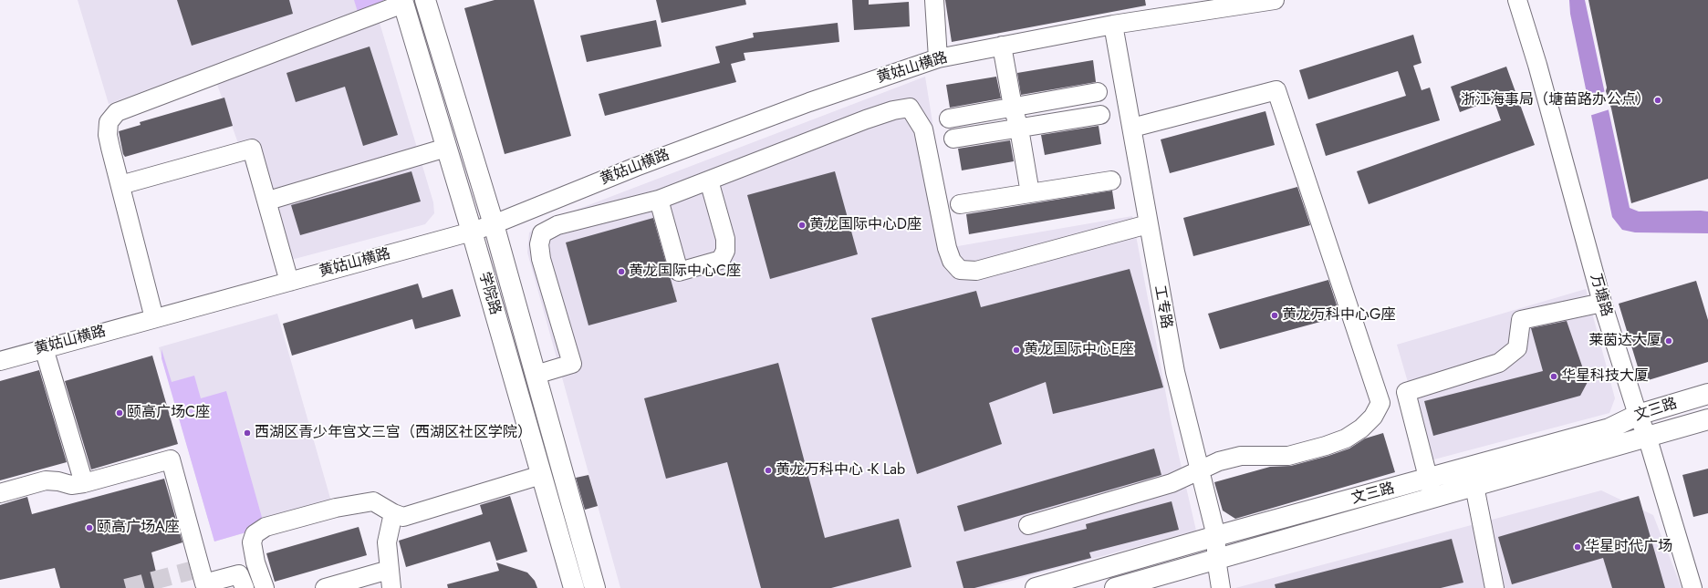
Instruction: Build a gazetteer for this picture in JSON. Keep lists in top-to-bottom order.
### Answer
{
  "streets": {
    "main road": ["学院路", "文三路"],
    "street": ["黄姑山横路", "万塘路", "工专路"]
  },
  "crossings": [
    ["黄姑山横路", "学院路"],
    ["黄姑山横路", "工专路"],
    ["万塘路", "文三路"],
    ["工专路", "文三路"]
  ],
  "places": [
    "浙江海事局（塘苗路办公点）",
    "黄龙国际中心D座",
    "黄龙国际中心C座",
    "黄龙万科中心G座",
    "莱茵达大厦",
    "黄龙国际中心E座",
    "华星科技大厦",
    "颐高广场C座",
    "西湖区青少年宫文三宫（西湖区社区学院）",
    "黄龙万科中心 -K Lab",
    "颐高广场A座",
    "华星时代广场"
  ]
}
